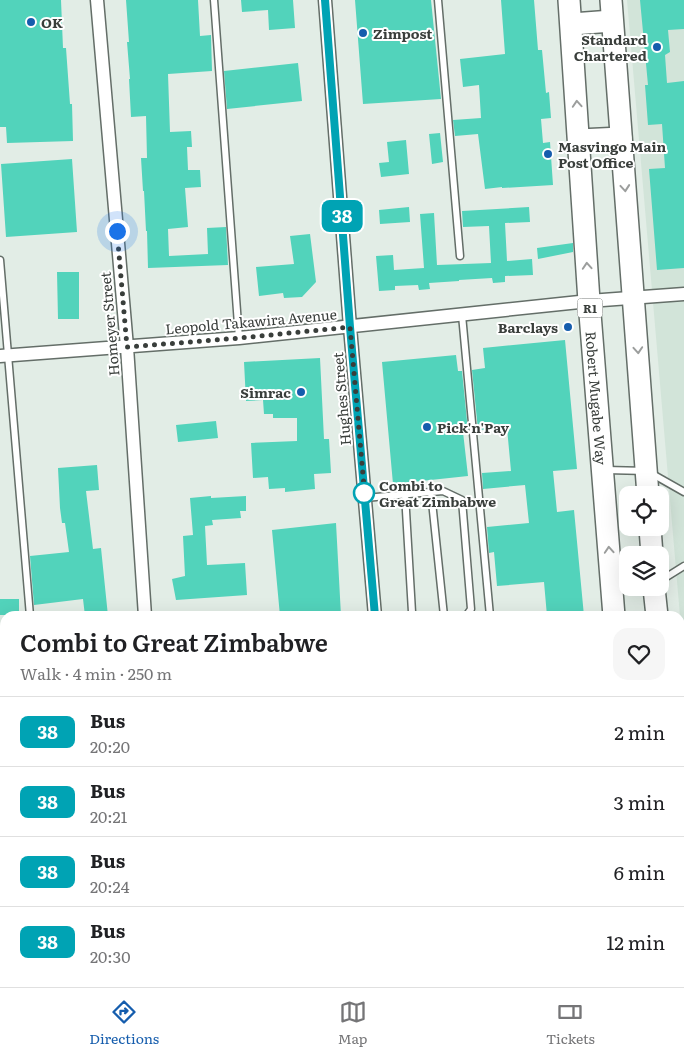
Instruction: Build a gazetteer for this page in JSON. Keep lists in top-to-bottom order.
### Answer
{
  "streets": {
    "highway": ["R1", "Robert Mugabe Way"],
    "street": ["Leopold Takawira Avenue", "Homeyer Street", "Hughes Street"]
  },
  "crossings": [
    ["Leopold Takawira Avenue", "Homeyer Street"],
    ["Leopold Takawira Avenue", "Robert Mugabe Way"],
    ["Leopold Takawira Avenue", "Hughes Street"]
  ],
  "places": [
    "OK",
    "Zimpost",
    "Standard Chartered",
    "Masvingo Main Post Office",
    "Barclays",
    "Simrac",
    "Pick'n'Pay",
    "Combi to Great Zimbabwe"
  ],
  "lines": ["bus line 38"],
  "page": {
    "on_map": "38",
    "heading": ["Combi to Great Zimbabwe", "Walk · 4 min · 250 m"],
    "list": [
      {
        "mark": "38",
        "name": "Bus",
        "note": "20:20",
        "value": "2 min"
      },
      {
        "mark": "38",
        "name": "Bus",
        "note": "20:21",
        "value": "3 min"
      },
      {
        "mark": "38",
        "name": "Bus",
        "note": "20:24",
        "value": "6 min"
      },
      {
        "mark": "38",
        "name": "Bus",
        "note": "20:30",
        "value": "12 min"
      }
    ],
    "tabs": ["Directions", "Map", "Tickets"]
  }
}
